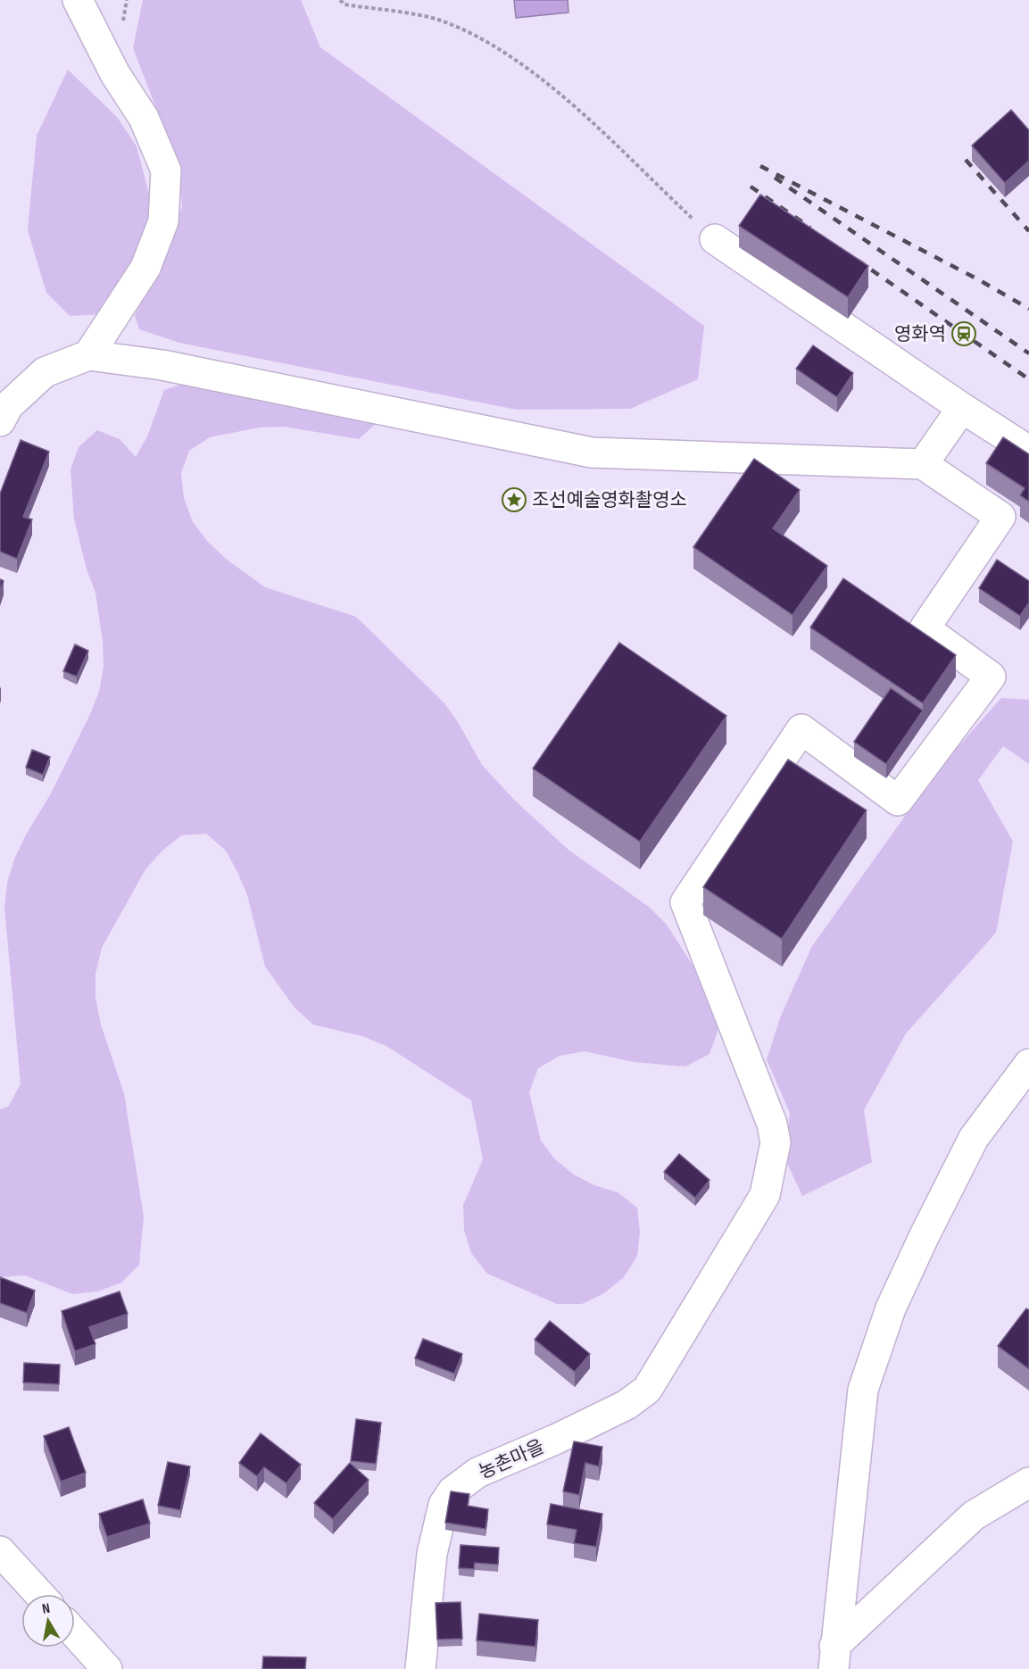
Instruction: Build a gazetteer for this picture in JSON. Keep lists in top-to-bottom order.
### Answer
{
  "streets": {
    "street": ["농촌마을"]
  },
  "places": {
    "station": ["영화역"],
    "place": ["조선예술영화촬영소"]
  },
  "north": "top"
}
